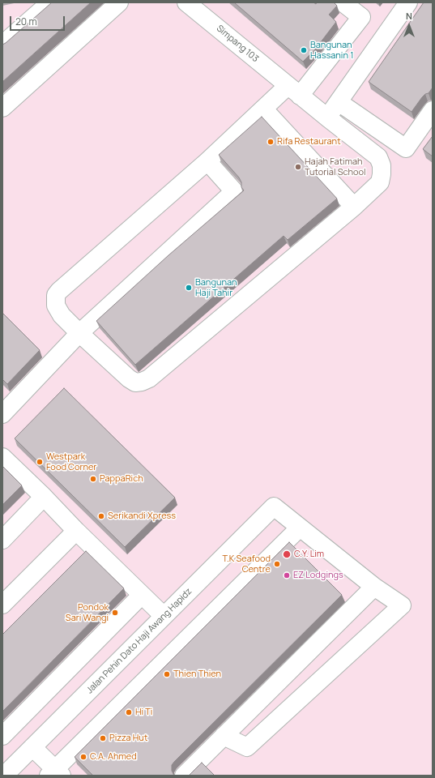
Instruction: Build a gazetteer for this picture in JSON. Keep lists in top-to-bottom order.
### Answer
{
  "streets": {
    "street": ["Simpang 103", "Jalan Pehin Dato Haji Awang Hapidz"]
  },
  "places": [
    "Bangunan Hassanin 1",
    "Rifa Restaurant",
    "Hajah Fatimah Tutorial School",
    "Bangunan Haji Tahir",
    "Westpark Food Corner",
    "PappaRich",
    "Serikandi Xpress",
    "C.Y. Lim",
    "T.K Seafood Centre",
    "EZ Lodgings",
    "Pondok Sari Wangi",
    "Thien Thien",
    "Hi Ti",
    "Pizza Hut",
    "C.A. Ahmed"
  ],
  "scale_bar": "20 m",
  "north": "top"
}
